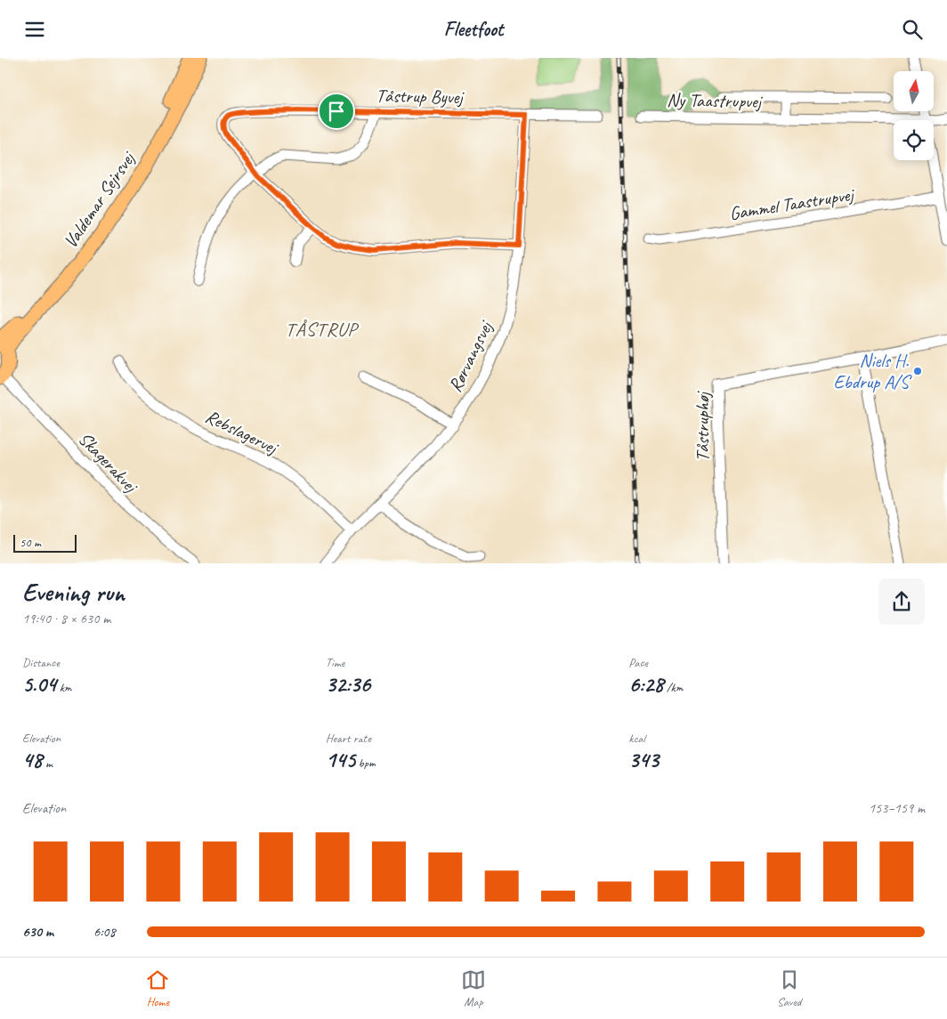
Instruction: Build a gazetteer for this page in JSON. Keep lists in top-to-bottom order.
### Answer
{
  "streets": {
    "main road": ["Valdemar Sejrsvej"],
    "street": [
      "Tåstrup Byvej",
      "Ny Taastrupvej",
      "Gammel Taastrupvej",
      "Rørvangsvej",
      "Tåstruphøj",
      "Rebslagervej",
      "Skagerakvej"
    ]
  },
  "crossings": [
    ["Tåstrup Byvej", "Rørvangsvej"],
    ["Rørvangsvej", "Rebslagervej"]
  ],
  "districts": ["TÅSTRUP"],
  "places": ["Niels H. Ebdrup A/S"],
  "scale_bar": "50 m",
  "north": "top",
  "page": {
    "header": "Fleetfoot",
    "scale": "50 m",
    "heading": ["Evening run", "19:40 · 8 × 630 m"],
    "stats": [
      ["Distance", "5.04 km"],
      ["Time", "32:36"],
      ["Pace", "6:28 /km"],
      ["Elevation", "48 m"],
      ["Heart rate", "145 bpm"],
      ["kcal", "343"]
    ],
    "chart": ["Elevation", "153–159 m"],
    "list": [
      {
        "name": "630 m",
        "note": "6:08"
      }
    ],
    "tabs": ["Home", "Map", "Saved"]
  }
}
